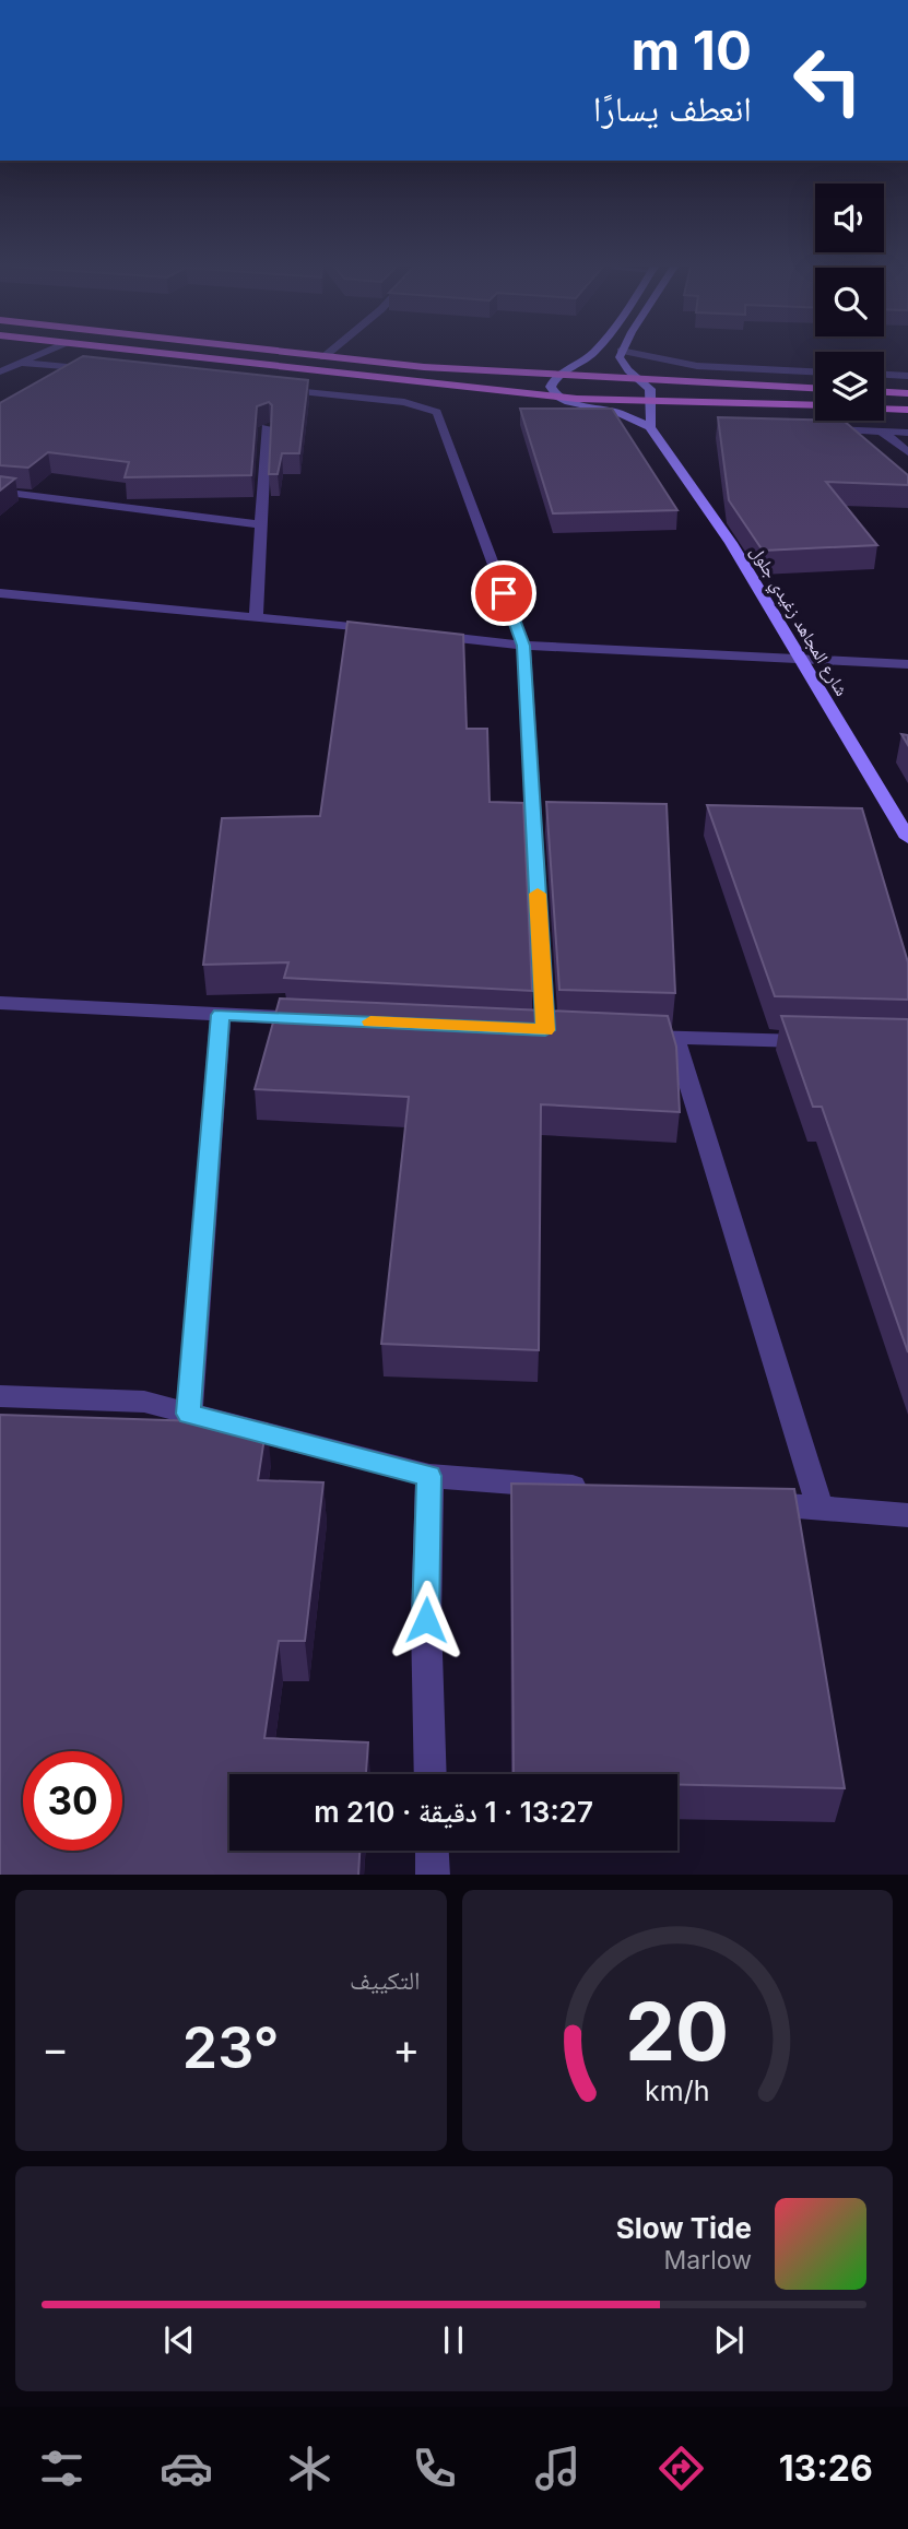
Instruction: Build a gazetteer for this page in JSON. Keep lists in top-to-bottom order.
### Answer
{
  "streets": {
    "street": ["شارع المجاهد زغيدي جلول"]
  },
  "page": {
    "turn": ["10 m", "انعطف يسارًا"],
    "limit": "30",
    "trip": "13:27 · 1 دقيقة · 210 m",
    "tile": "التكييف",
    "heat": ["−", "23°", "+"],
    "song": ["Slow Tide", "Marlow"],
    "tabs": "13:26",
    "gauge": ["20", "km/h"]
  }
}
